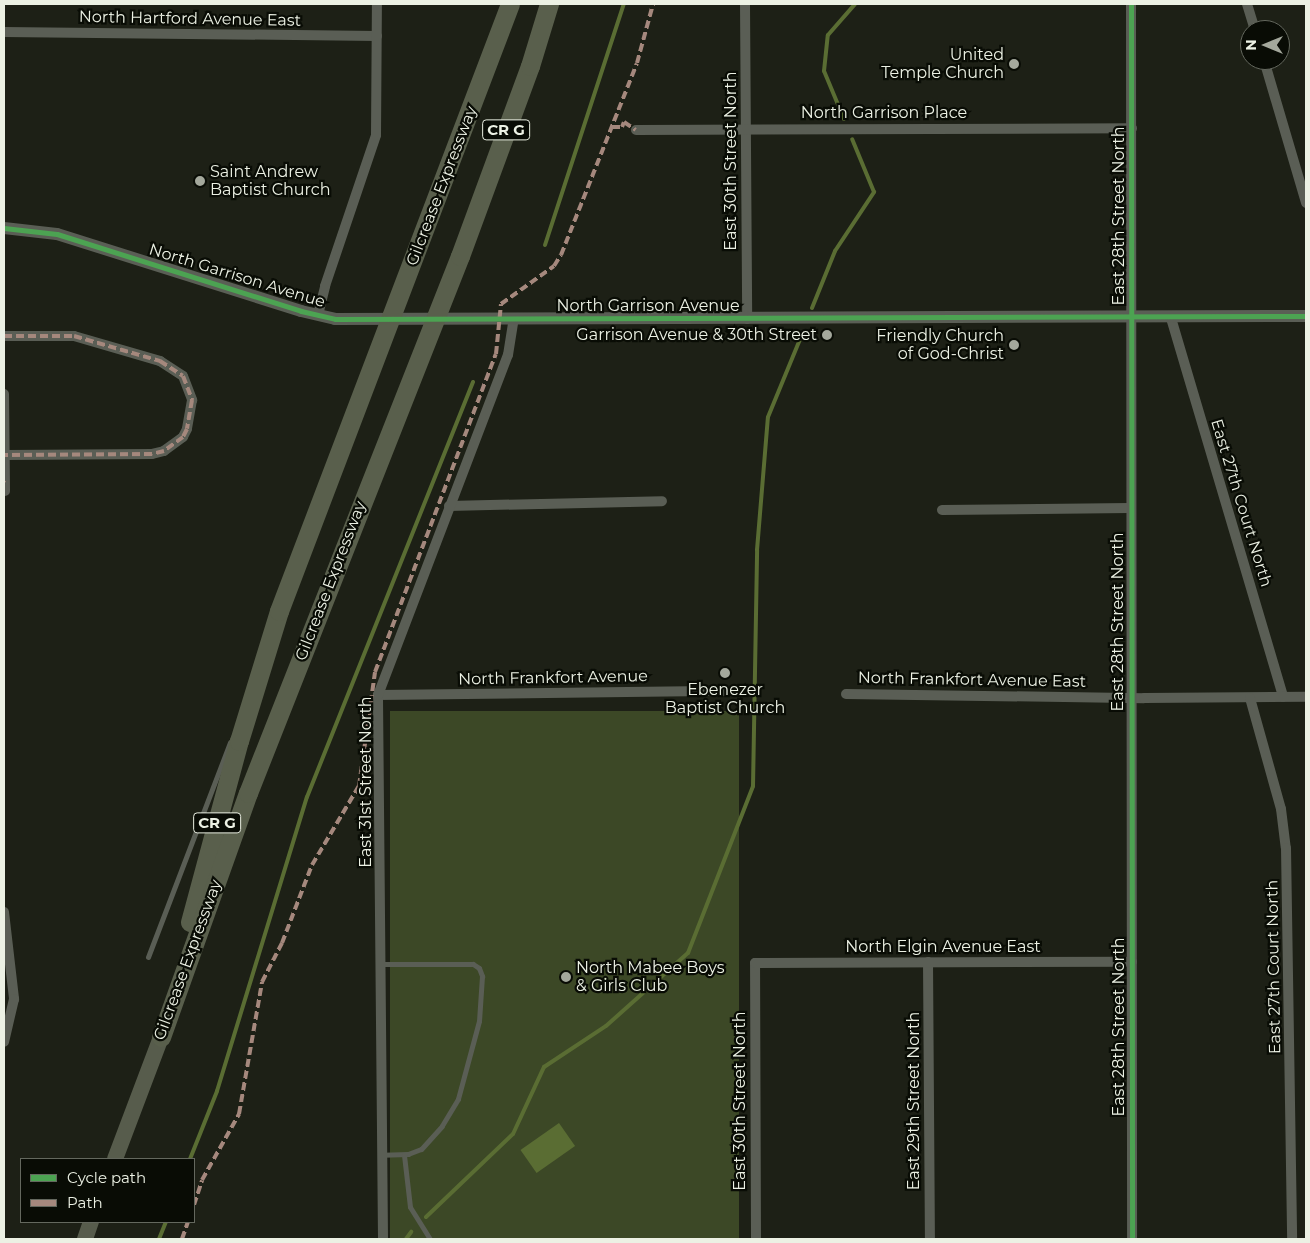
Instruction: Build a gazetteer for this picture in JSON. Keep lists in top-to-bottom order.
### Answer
{
  "streets": {
    "highway": ["CR G", "Gilcrease Expressway"],
    "street": [
      "North Hartford Avenue East",
      "North Garrison Place",
      "East 30th Street North",
      "East 28th Street North",
      "North Garrison Avenue",
      "East 27th Court North",
      "North Frankfort Avenue",
      "North Frankfort Avenue East",
      "East 31st Street North",
      "North Elgin Avenue East",
      "East 29th Street North"
    ]
  },
  "crossings": [
    ["North Garrison Place", "East 30th Street North"],
    ["North Garrison Place", "East 28th Street North"],
    ["CR G", "Gilcrease Expressway"],
    ["East 30th Street North", "North Garrison Avenue"],
    ["East 30th Street North", "North Elgin Avenue East"],
    ["East 28th Street North", "North Garrison Avenue"],
    ["East 28th Street North", "North Frankfort Avenue East"],
    ["East 28th Street North", "North Elgin Avenue East"],
    ["North Garrison Avenue", "East 27th Court North"],
    ["North Garrison Avenue", "East 31st Street North"],
    ["East 27th Court North", "North Frankfort Avenue East"],
    ["North Frankfort Avenue", "East 31st Street North"],
    ["North Elgin Avenue East", "East 29th Street North"]
  ],
  "places": [
    "United Temple Church",
    "Saint Andrew Baptist Church",
    "Garrison Avenue & 30th Street",
    "Friendly Church of God-Christ",
    "Ebenezer Baptist Church",
    "North Mabee Boys & Girls Club"
  ],
  "legend": ["Cycle path", "Path"],
  "north": "left"
}
